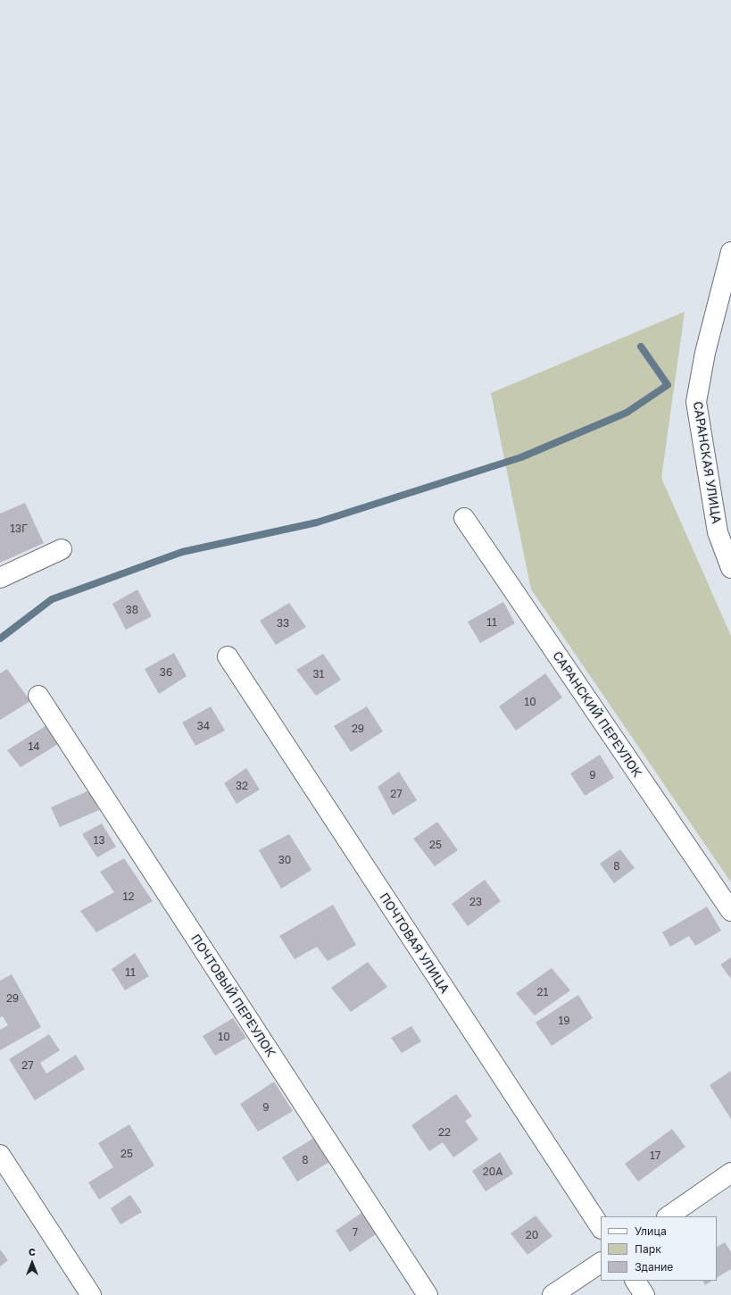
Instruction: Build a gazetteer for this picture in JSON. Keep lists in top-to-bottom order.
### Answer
{
  "streets": {
    "street": [
      "САРАНСКАЯ УЛИЦА",
      "САРАНСКИЙ ПЕРЕУЛОК",
      "ПОЧТОВАЯ УЛИЦА",
      "ПОЧТОВЫЙ ПЕРЕУЛОК"
    ]
  },
  "house_numbers": [
    "13Г",
    "38",
    "11",
    "33",
    "36",
    "31",
    "10",
    "34",
    "29",
    "14",
    "9",
    "32",
    "27",
    "13",
    "25",
    "30",
    "8",
    "12",
    "23",
    "11",
    "21",
    "29",
    "19",
    "10",
    "27",
    "9",
    "22",
    "25",
    "17",
    "8",
    "20А",
    "7",
    "20"
  ],
  "legend": ["Улица", "Парк", "Здание"],
  "north": "top"
}
